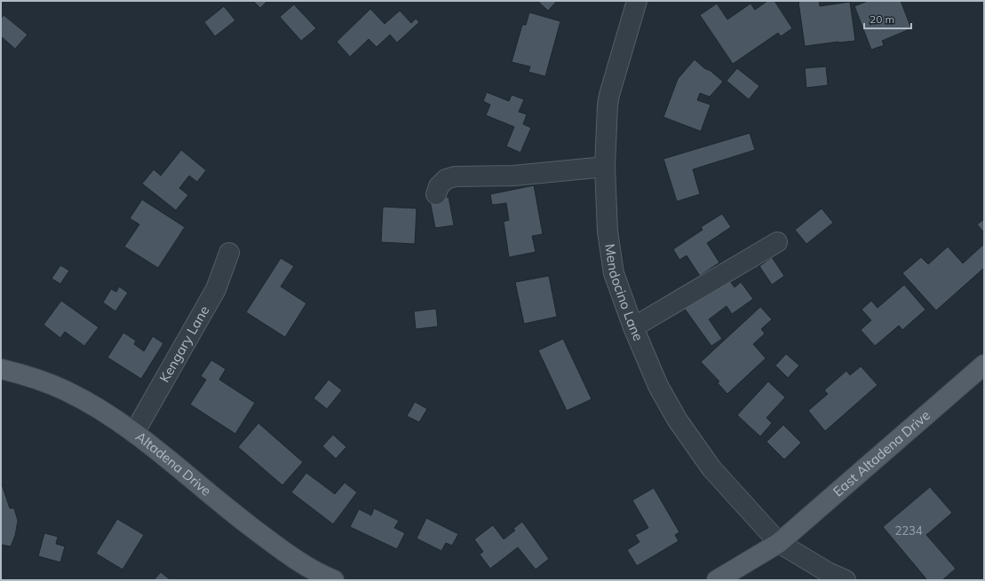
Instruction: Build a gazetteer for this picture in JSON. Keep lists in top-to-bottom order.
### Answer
{
  "streets": {
    "main road": ["East Altadena Drive", "Altadena Drive"],
    "street": ["Mendocino Lane", "Kengary Lane"]
  },
  "crossings": [
    ["Mendocino Lane", "East Altadena Drive"],
    ["Kengary Lane", "Altadena Drive"]
  ],
  "house_numbers": ["2234"],
  "scale_bar": "20 m"
}
